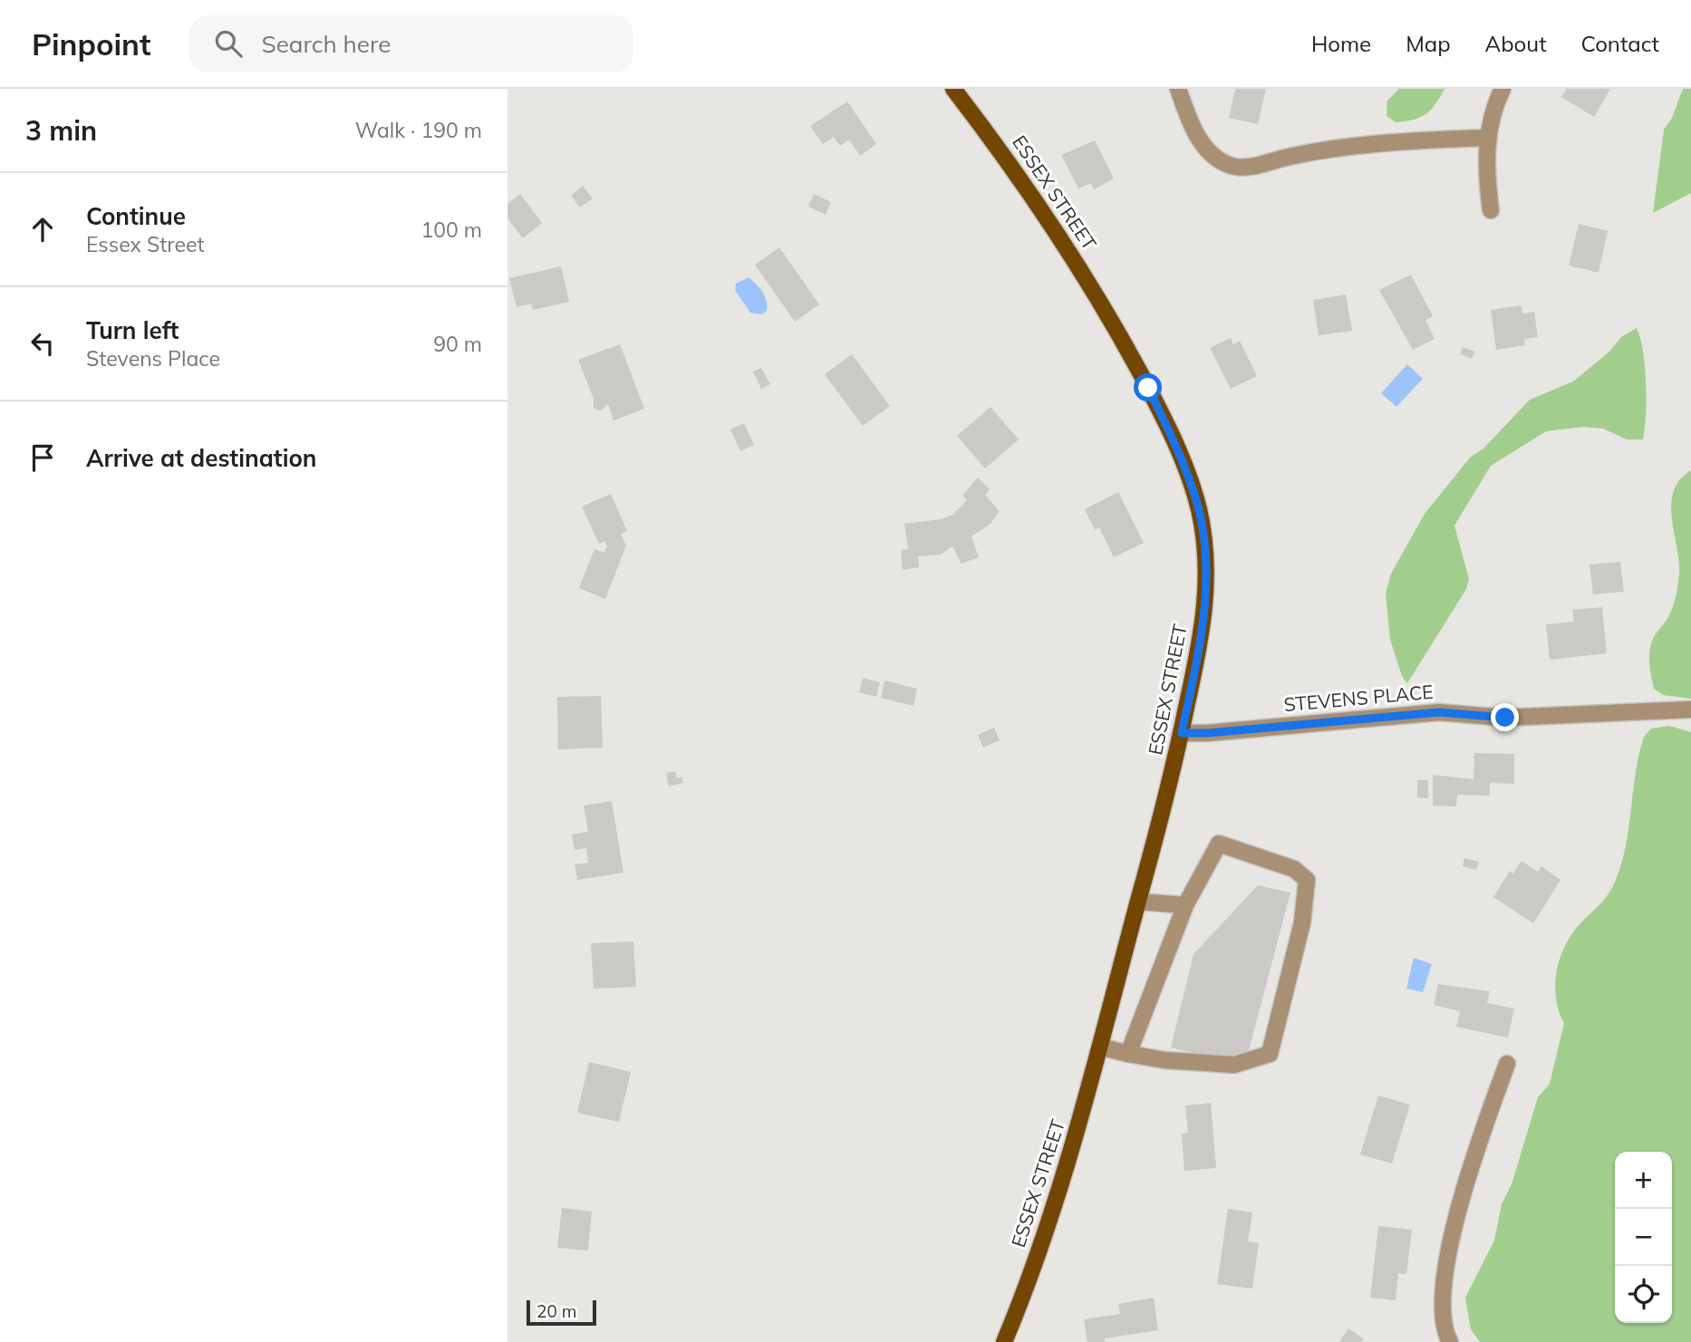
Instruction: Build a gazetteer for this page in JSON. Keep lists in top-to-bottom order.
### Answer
{
  "streets": {
    "main road": ["ESSEX STREET"],
    "street": ["STEVENS PLACE"]
  },
  "crossings": [
    ["ESSEX STREET", "STEVENS PLACE"]
  ],
  "scale_bar": "20 m",
  "page": {
    "header": "Pinpoint",
    "search": "Search here",
    "nav": [
      "Home",
      "Map",
      "About",
      "Contact"
    ],
    "heading": ["3 min", "Walk · 190 m"],
    "list": [
      ["Continue", "Essex Street", "100 m"],
      ["Turn left", "Stevens Place", "90 m"],
      "Arrive at destination"
    ],
    "map_buttons": ["+", "−"],
    "scale": "20 m"
  }
}
